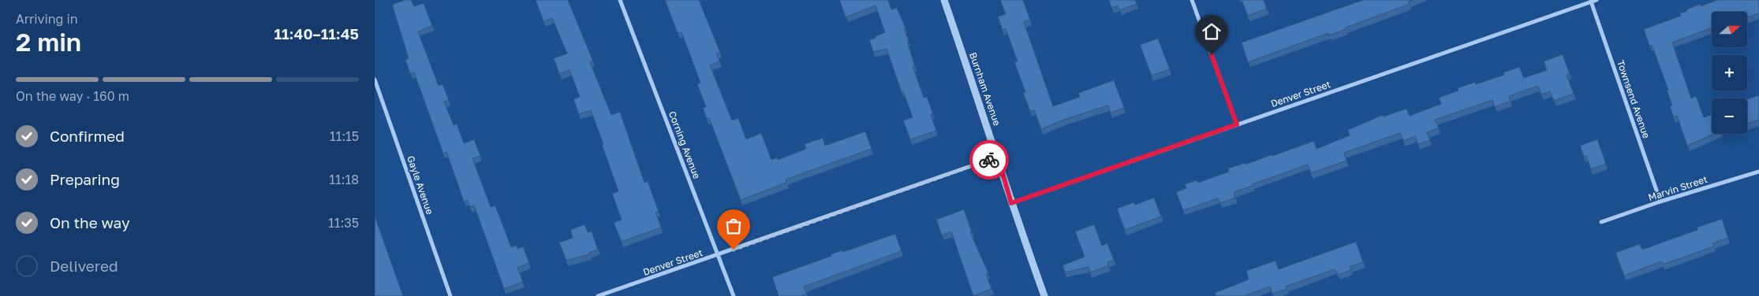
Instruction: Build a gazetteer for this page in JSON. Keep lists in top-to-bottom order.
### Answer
{
  "streets": {
    "street": [
      "Burnham Avenue",
      "Denver Street",
      "Townsend Avenue",
      "Corning Avenue",
      "Gayle Avenue",
      "Marvin Street"
    ]
  },
  "crossings": [
    ["Burnham Avenue", "Denver Street"],
    ["Denver Street", "Townsend Avenue"],
    ["Denver Street", "Corning Avenue"],
    ["Townsend Avenue", "Marvin Street"]
  ],
  "north": "right",
  "page": {
    "heading": ["2 min", "Arriving in", "11:40–11:45"],
    "map_buttons": ["+", "−"],
    "bar": "On the way · 160 m",
    "list": [
      ["Confirmed", "11:15"],
      ["Preparing", "11:18"],
      ["On the way", "11:35"],
      "Delivered"
    ]
  }
}
